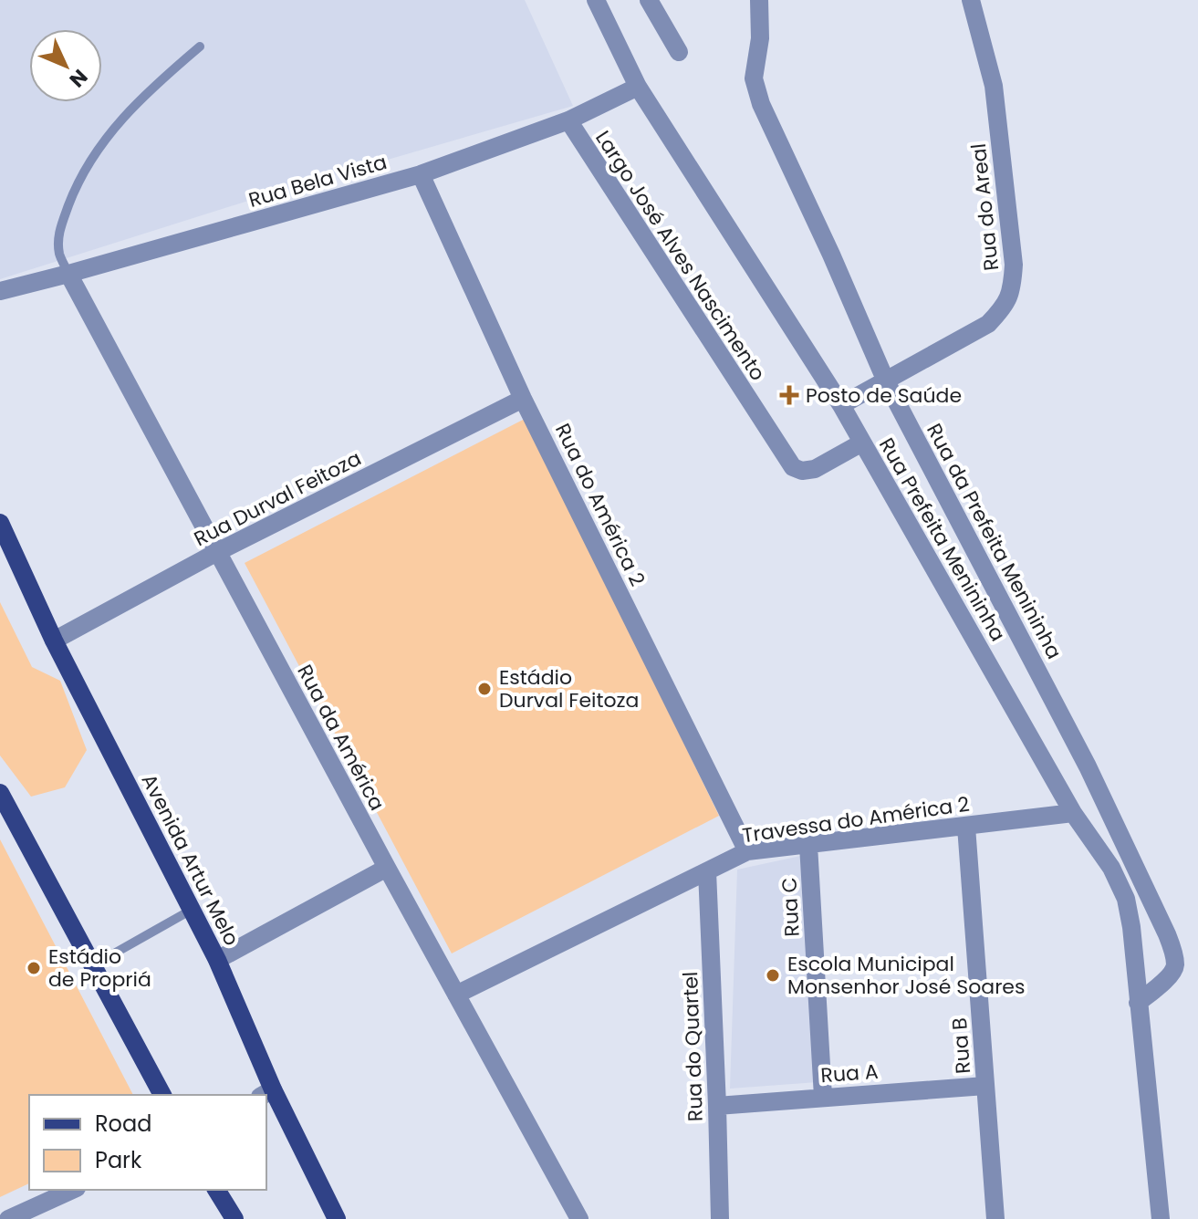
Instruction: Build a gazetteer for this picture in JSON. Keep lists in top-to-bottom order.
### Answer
{
  "streets": {
    "main road": ["Avenida Artur Melo"],
    "street": [
      "Rua Bela Vista",
      "Rua do Areal",
      "Largo José Alves Nascimento",
      "Rua Durval Feitoza",
      "Rua do América 2",
      "Rua Prefeita Menininha",
      "Rua da Prefeita Menininha",
      "Rua da América",
      "Travessa do América 2",
      "Rua C",
      "Rua B",
      "Rua do Quartel",
      "Rua A"
    ]
  },
  "crossings": [
    ["Rua Bela Vista", "Largo José Alves Nascimento"],
    ["Rua Bela Vista", "Rua do América 2"],
    ["Rua Bela Vista", "Rua Prefeita Menininha"],
    ["Rua Bela Vista", "Rua da América"],
    ["Rua do Areal", "Rua Prefeita Menininha"],
    ["Rua do Areal", "Rua da Prefeita Menininha"],
    ["Largo José Alves Nascimento", "Rua Prefeita Menininha"],
    ["Rua Durval Feitoza", "Rua do América 2"],
    ["Rua Durval Feitoza", "Rua da América"],
    ["Rua Durval Feitoza", "Avenida Artur Melo"],
    ["Rua do América 2", "Travessa do América 2"],
    ["Rua Prefeita Menininha", "Rua da Prefeita Menininha"],
    ["Rua Prefeita Menininha", "Travessa do América 2"],
    ["Rua da América", "Travessa do América 2"],
    ["Travessa do América 2", "Rua C"],
    ["Travessa do América 2", "Rua B"],
    ["Travessa do América 2", "Rua do Quartel"],
    ["Rua C", "Rua A"],
    ["Rua B", "Rua A"],
    ["Rua do Quartel", "Rua A"]
  ],
  "places": {
    "health": ["Posto de Saúde"],
    "other": ["Estádio Durval Feitoza", "Estádio de Propriá", "Escola Municipal Monsenhor José Soares"]
  },
  "legend": ["Road", "Park"],
  "north": "bottom right"
}
